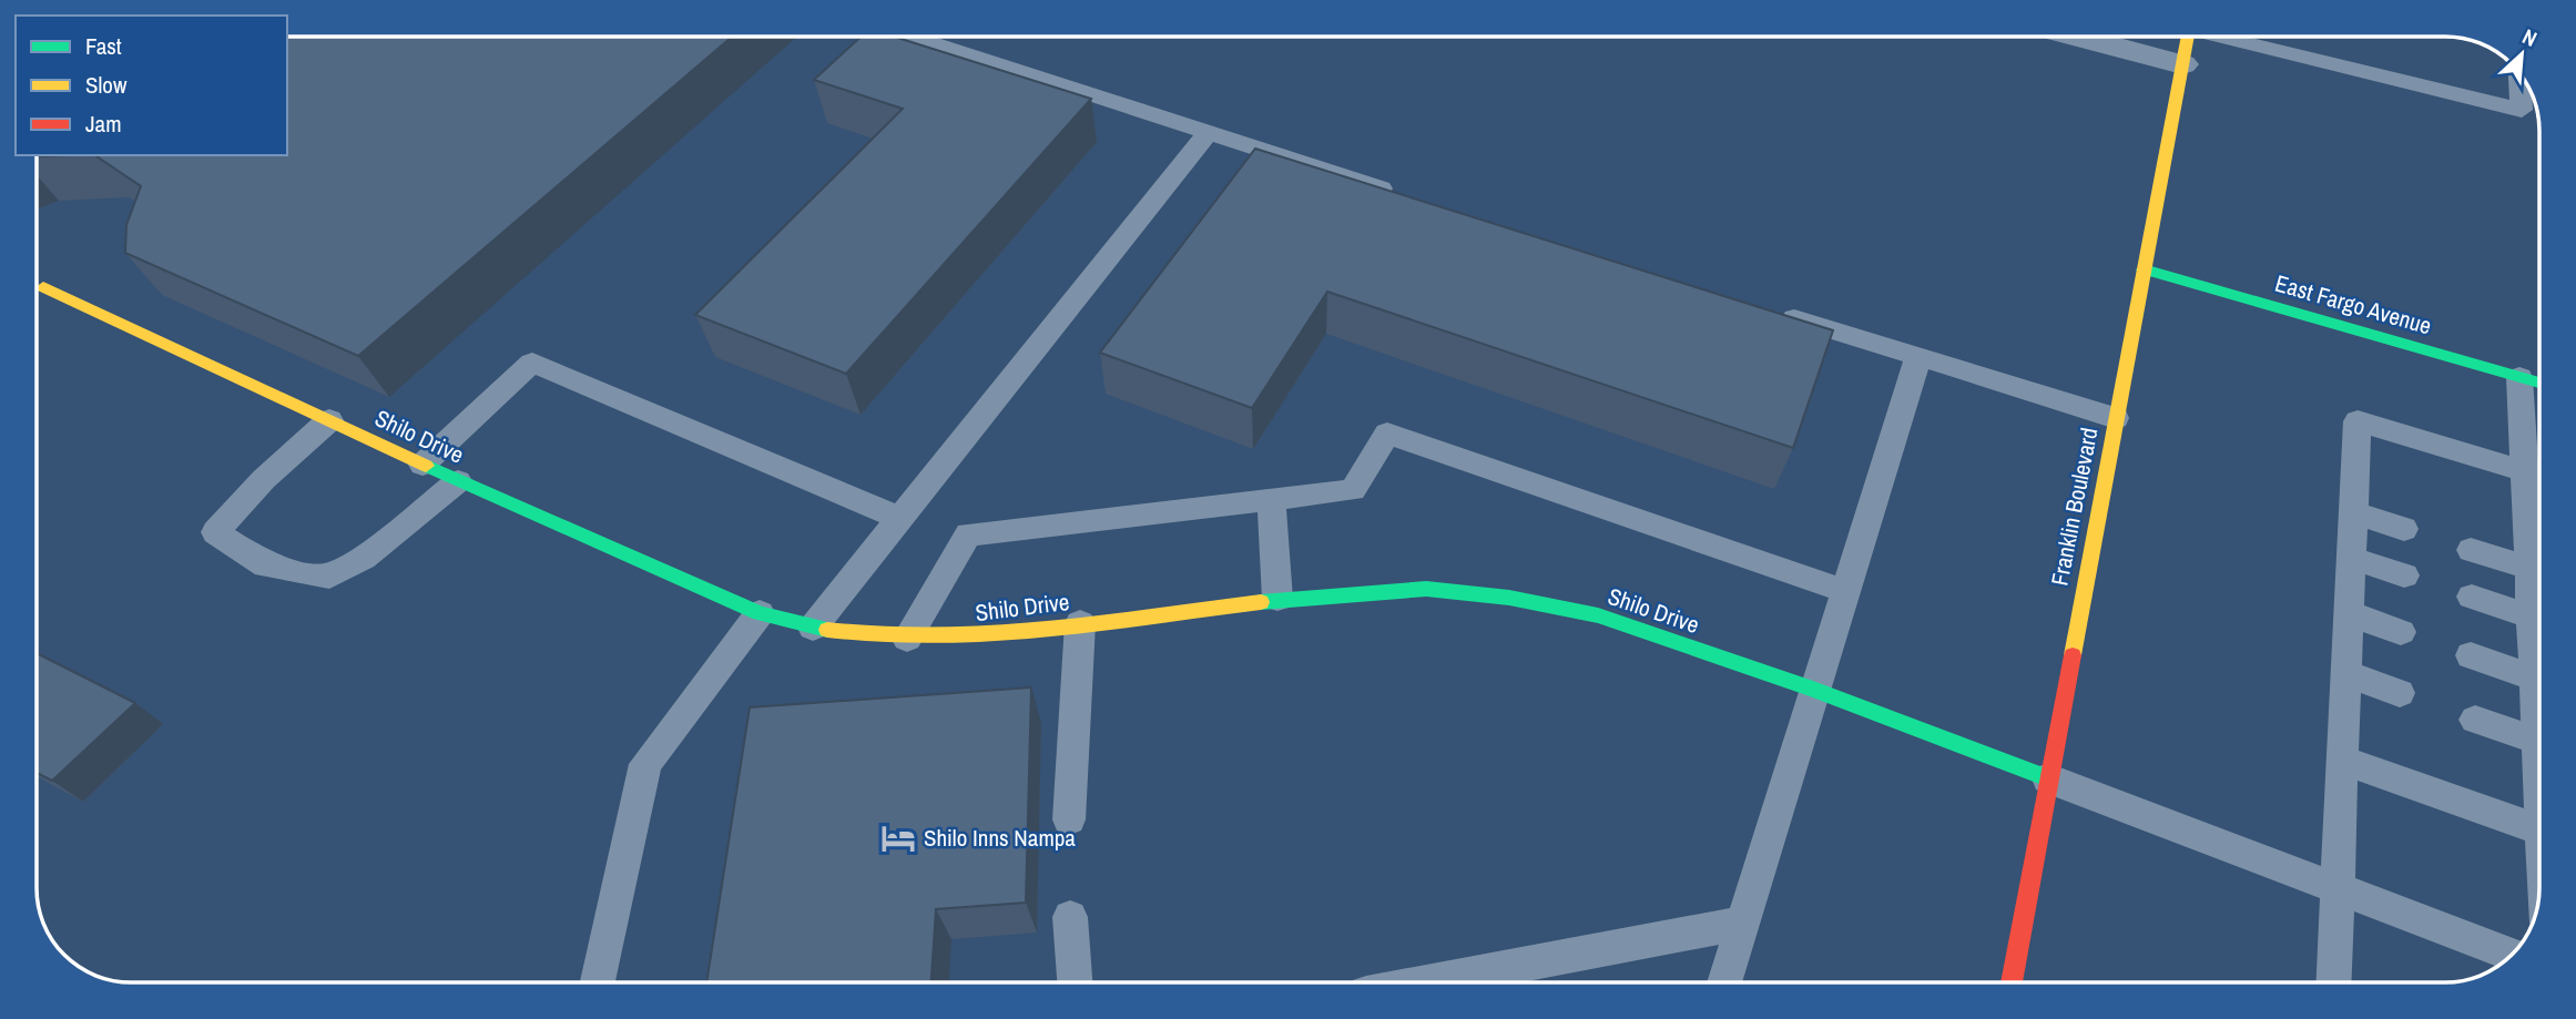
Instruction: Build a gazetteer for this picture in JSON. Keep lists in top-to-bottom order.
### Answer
{
  "streets": {
    "street": ["East Fargo Avenue", "Shilo Drive", "Franklin Boulevard"]
  },
  "crossings": [
    ["East Fargo Avenue", "Franklin Boulevard"],
    ["Shilo Drive", "Franklin Boulevard"]
  ],
  "places": {
    "hotel": ["Shilo Inns Nampa"]
  },
  "legend": ["Fast", "Slow", "Jam"],
  "north": "top right"
}
